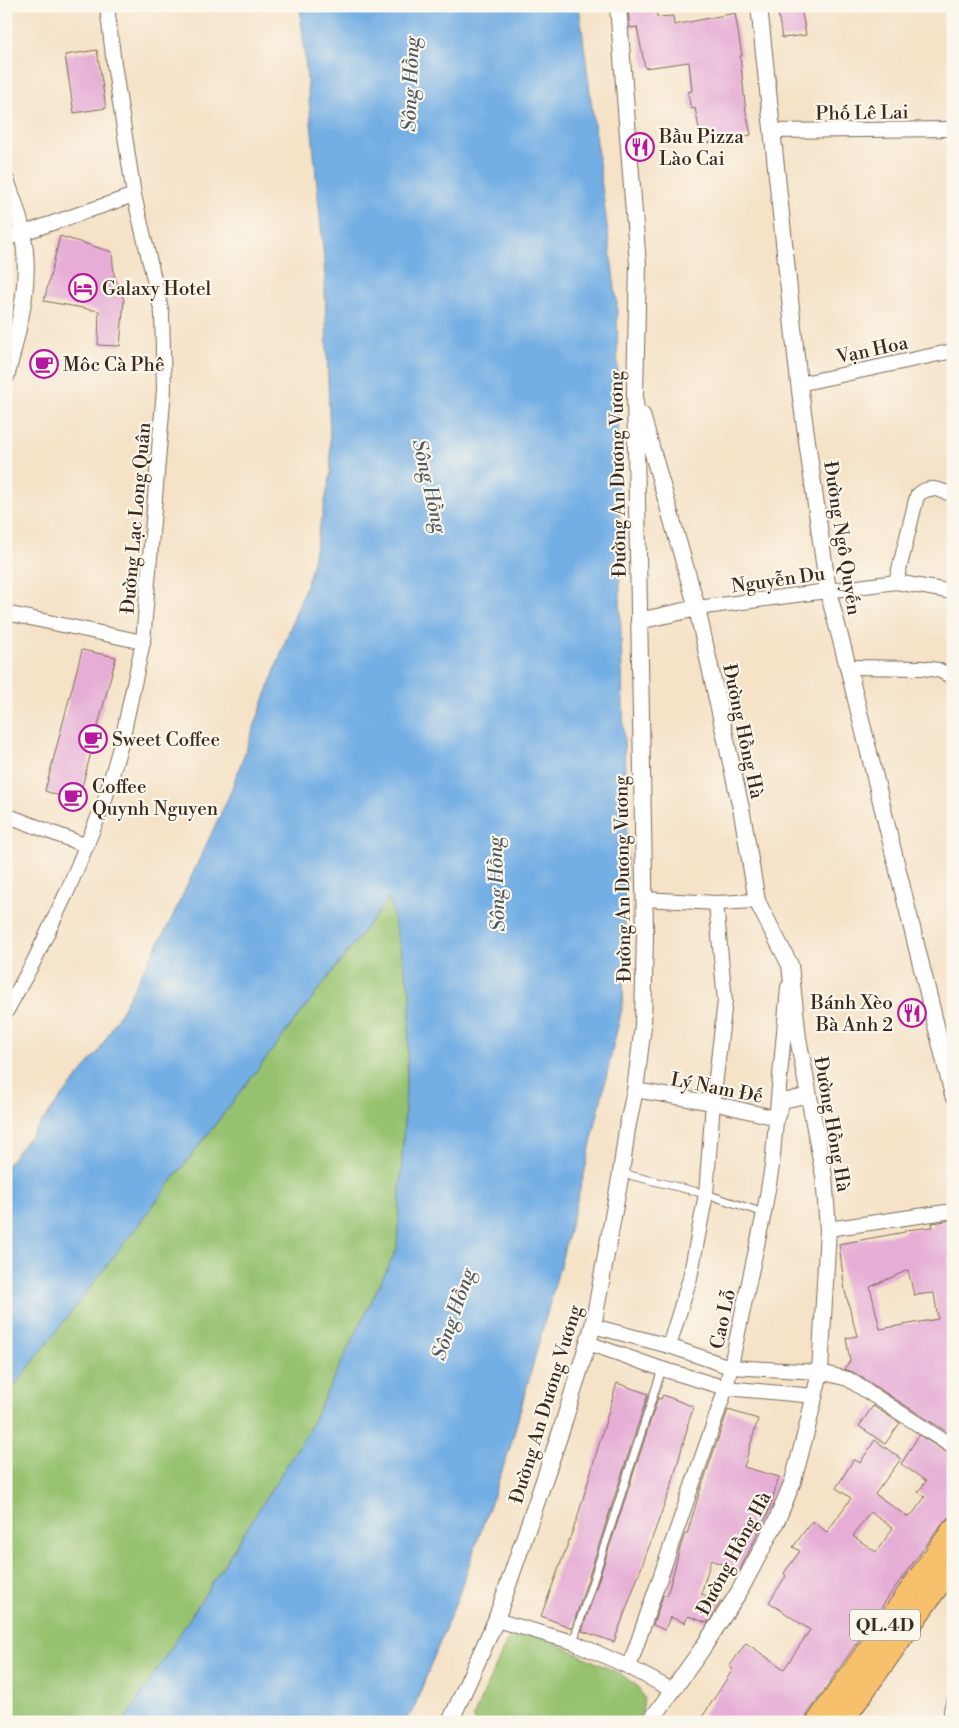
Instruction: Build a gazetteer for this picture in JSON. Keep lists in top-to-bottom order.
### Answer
{
  "streets": {
    "main road": ["QL.4D"],
    "street": [
      "Phố Lê Lai",
      "Vạn Hoa",
      "Đường An Dương Vương",
      "Đường Lạc Long Quân",
      "Đường Ngô Quyến",
      "Nguyễn Du",
      "Đường Hồng Hà",
      "Lý Nam Đế",
      "Cao Lỗ"
    ]
  },
  "crossings": [
    ["Phố Lê Lai", "Đường Ngô Quyến"],
    ["Vạn Hoa", "Đường Ngô Quyến"],
    ["Đường An Dương Vương", "Đường Hồng Hà"],
    ["Đường An Dương Vương", "Lý Nam Đế"],
    ["Đường Ngô Quyến", "Nguyễn Du"],
    ["Nguyễn Du", "Đường Hồng Hà"],
    ["Đường Hồng Hà", "Lý Nam Đế"],
    ["Đường Hồng Hà", "Cao Lỗ"],
    ["Lý Nam Đế", "Cao Lỗ"]
  ],
  "water": ["Sông Hồng"],
  "places": {
    "restaurant": ["Bầu Pizza Lào Cai", "Bánh Xèo Bà Anh 2"],
    "hotel": ["Galaxy Hotel"],
    "cafe": ["Môc Cà Phê", "Sweet Coffee", "Coffee Quynh Nguyen"]
  }
}
